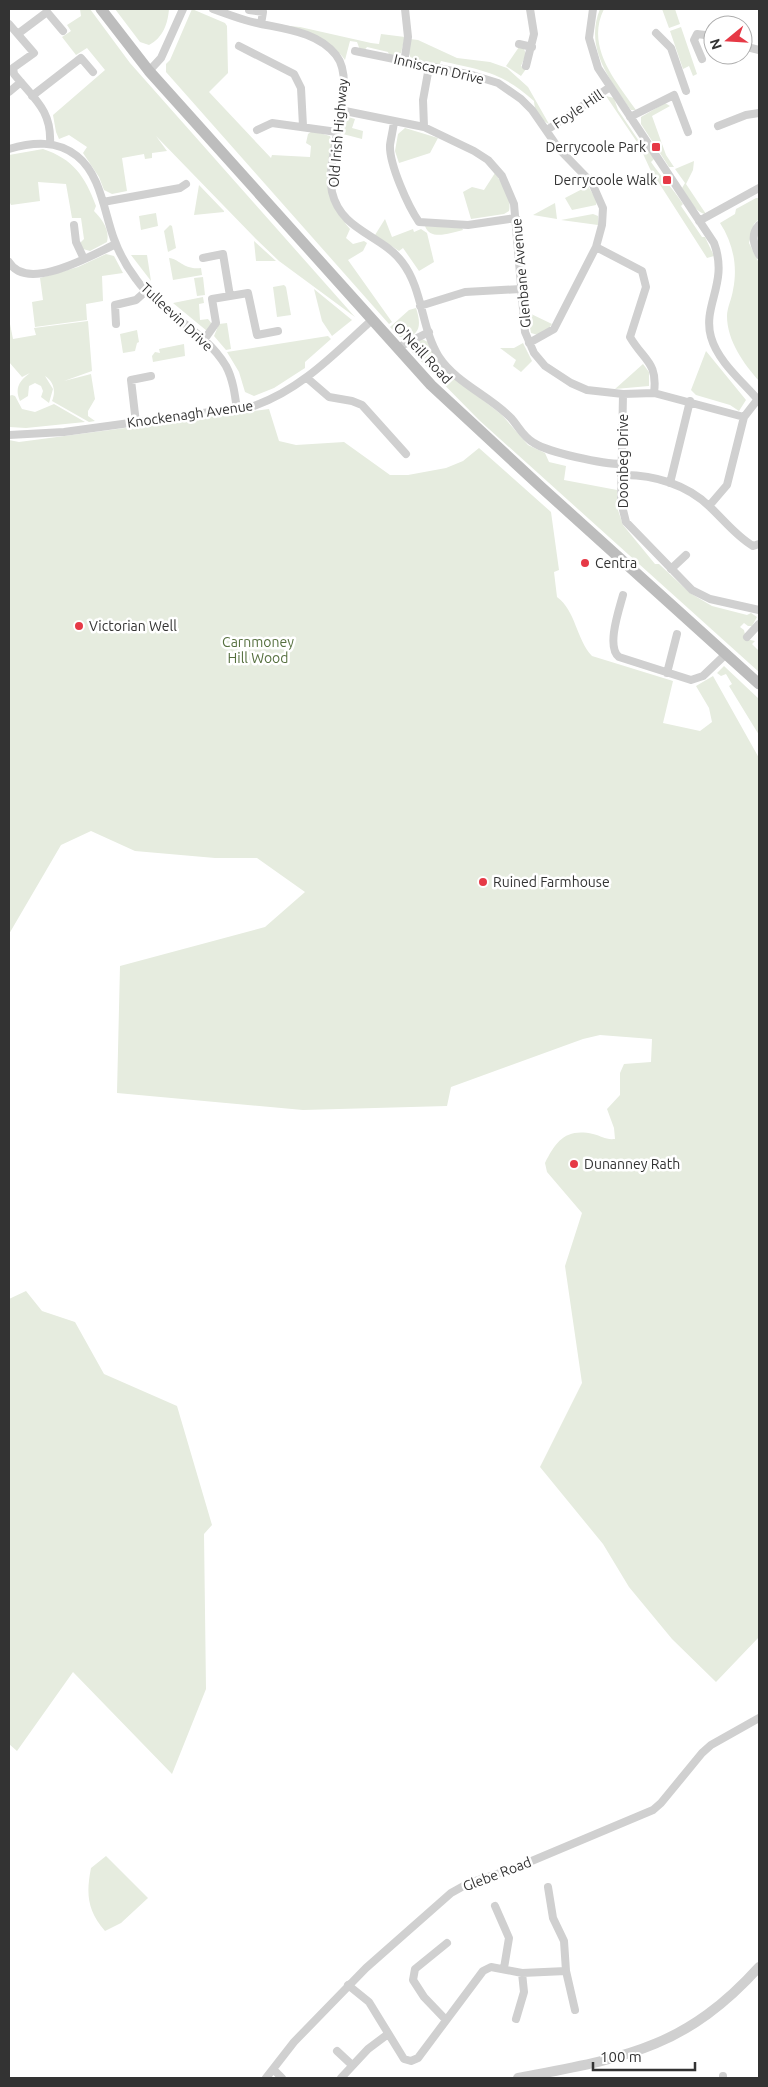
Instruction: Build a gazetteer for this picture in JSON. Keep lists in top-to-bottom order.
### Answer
{
  "streets": {
    "main road": ["O'Neill Road"],
    "street": [
      "Inniscarn Drive",
      "Foyle Hill",
      "Old Irish Highway",
      "Glenbane Avenue",
      "Tulleevin Drive",
      "Knockenagh Avenue",
      "Doonbeg Drive",
      "Glebe Road"
    ]
  },
  "crossings": [
    ["Inniscarn Drive", "Foyle Hill"],
    ["Inniscarn Drive", "Glenbane Avenue"],
    ["Old Irish Highway", "Glenbane Avenue"],
    ["Old Irish Highway", "Doonbeg Drive"],
    ["Glenbane Avenue", "Doonbeg Drive"],
    ["Tulleevin Drive", "Knockenagh Avenue"],
    ["O'Neill Road", "Knockenagh Avenue"]
  ],
  "parks": ["Carnmoney Hill Wood"],
  "places": {
    "transit": ["Derrycoole Park", "Derrycoole Walk"],
    "other": [
      "Centra",
      "Victorian Well",
      "Ruined Farmhouse",
      "Dunanney Rath"
    ]
  },
  "scale_bar": "100 m",
  "north": "left"
}
